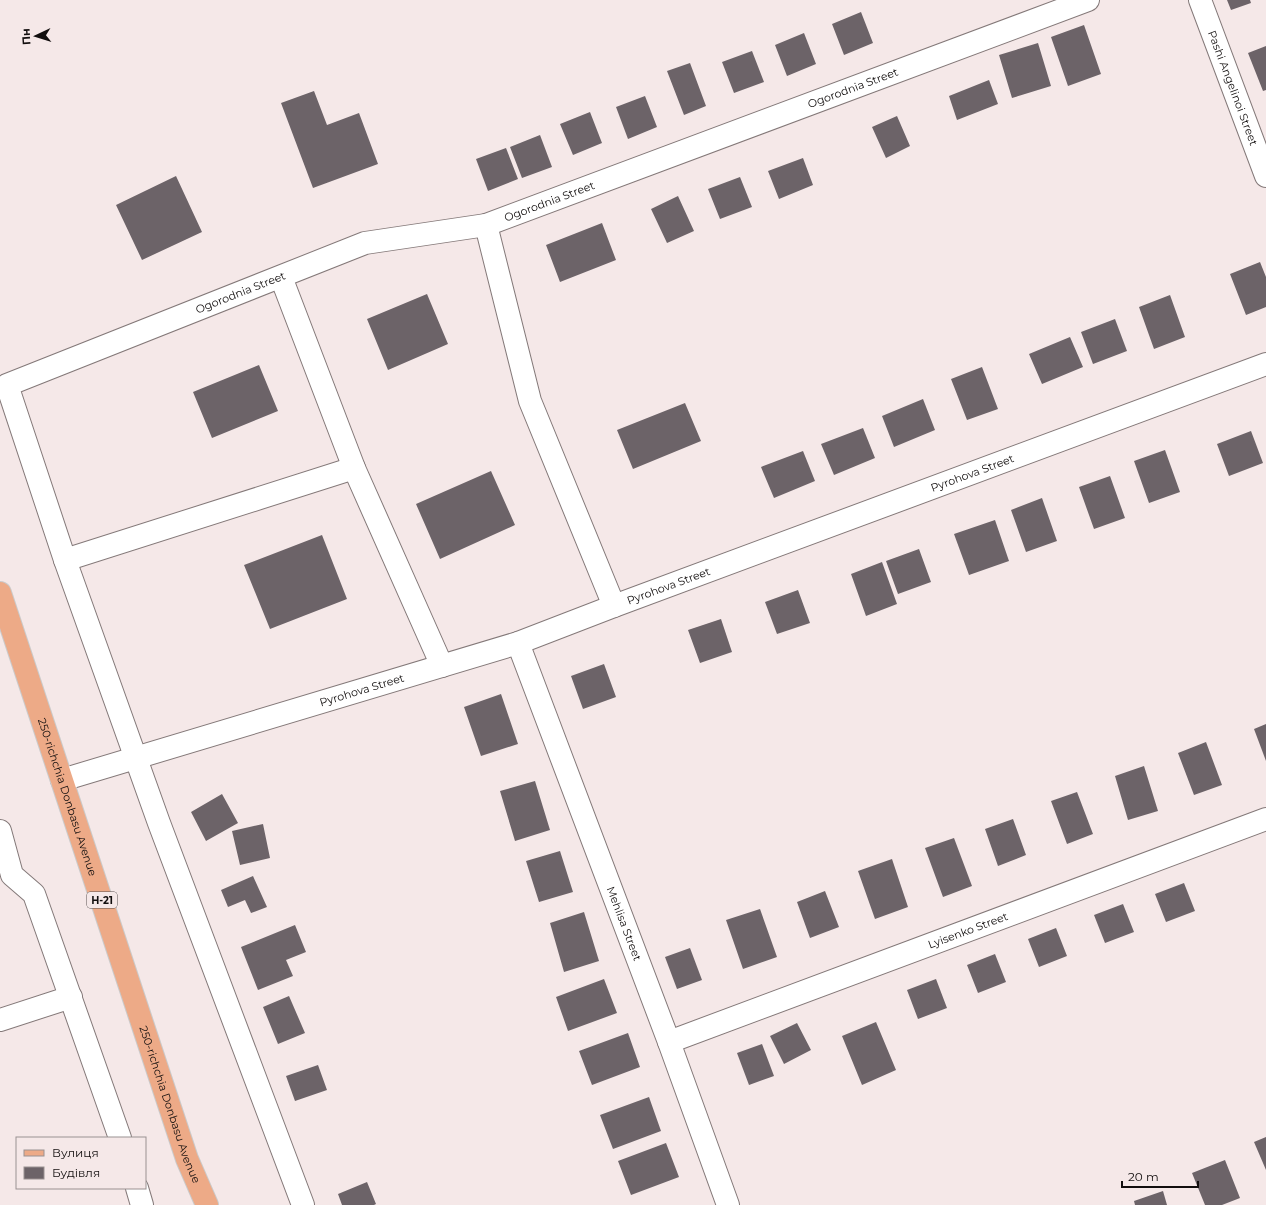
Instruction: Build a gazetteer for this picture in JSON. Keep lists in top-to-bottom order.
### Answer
{
  "streets": {
    "main road": ["250-richchia Donbasu Avenue", "Н-21"],
    "street": [
      "Ogorodnia Street",
      "Pashi Angelinoi Street",
      "Pyrohova Street",
      "Mehlisa Street",
      "Lyisenko Street"
    ]
  },
  "crossings": [
    ["Pyrohova Street", "250-richchia Donbasu Avenue"],
    ["Pyrohova Street", "Mehlisa Street"],
    ["Mehlisa Street", "Lyisenko Street"]
  ],
  "legend": ["Вулиця", "Будівля"],
  "scale_bar": "20 m",
  "north": "left"
}
